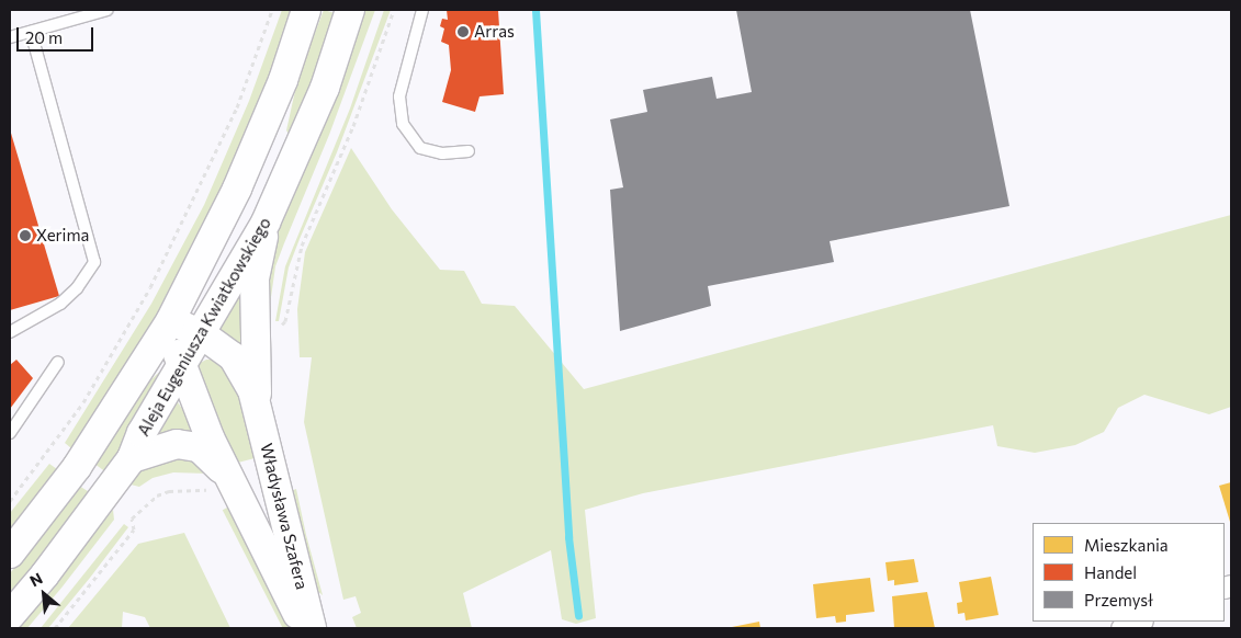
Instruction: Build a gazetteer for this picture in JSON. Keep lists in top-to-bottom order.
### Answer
{
  "streets": {
    "street": ["Aleja Eugeniusza Kwiatkowskiego", "Władysława Szafera"]
  },
  "crossings": [
    ["Aleja Eugeniusza Kwiatkowskiego", "Władysława Szafera"]
  ],
  "places": ["Arras", "Xerima"],
  "legend": ["Mieszkania", "Handel", "Przemysł"],
  "scale_bar": "20 m",
  "north": "top left"
}
